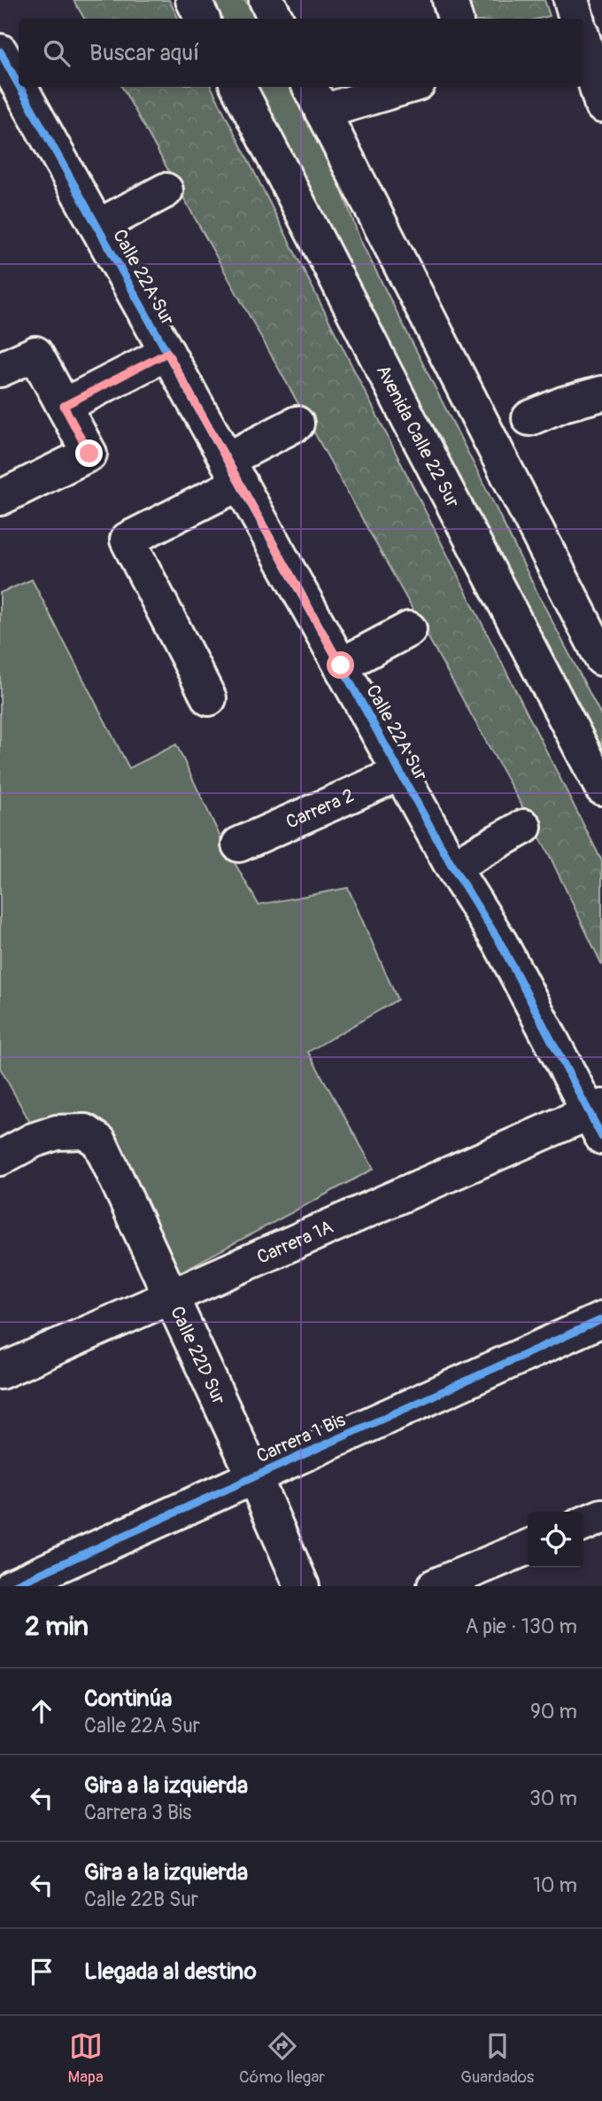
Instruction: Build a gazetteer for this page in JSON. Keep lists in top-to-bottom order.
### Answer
{
  "streets": {
    "street": [
      "Calle 22A Sur",
      "Avenida Calle 22 Sur",
      "Carrera 2",
      "Carrera 1A",
      "Calle 22D Sur",
      "Carrera 1 Bis"
    ]
  },
  "crossings": [
    ["Calle 22A Sur", "Carrera 2"],
    ["Calle 22A Sur", "Carrera 1A"],
    ["Carrera 1A", "Calle 22D Sur"],
    ["Calle 22D Sur", "Carrera 1 Bis"]
  ],
  "page": {
    "search": "Buscar aquí",
    "heading": ["2 min", "A pie · 130 m"],
    "list": [
      ["Continúa", "Calle 22A Sur", "90 m"],
      ["Gira a la izquierda", "Carrera 3 Bis", "30 m"],
      ["Gira a la izquierda", "Calle 22B Sur", "10 m"],
      "Llegada al destino"
    ],
    "nav": ["Mapa", "Cómo llegar", "Guardados"]
  }
}
